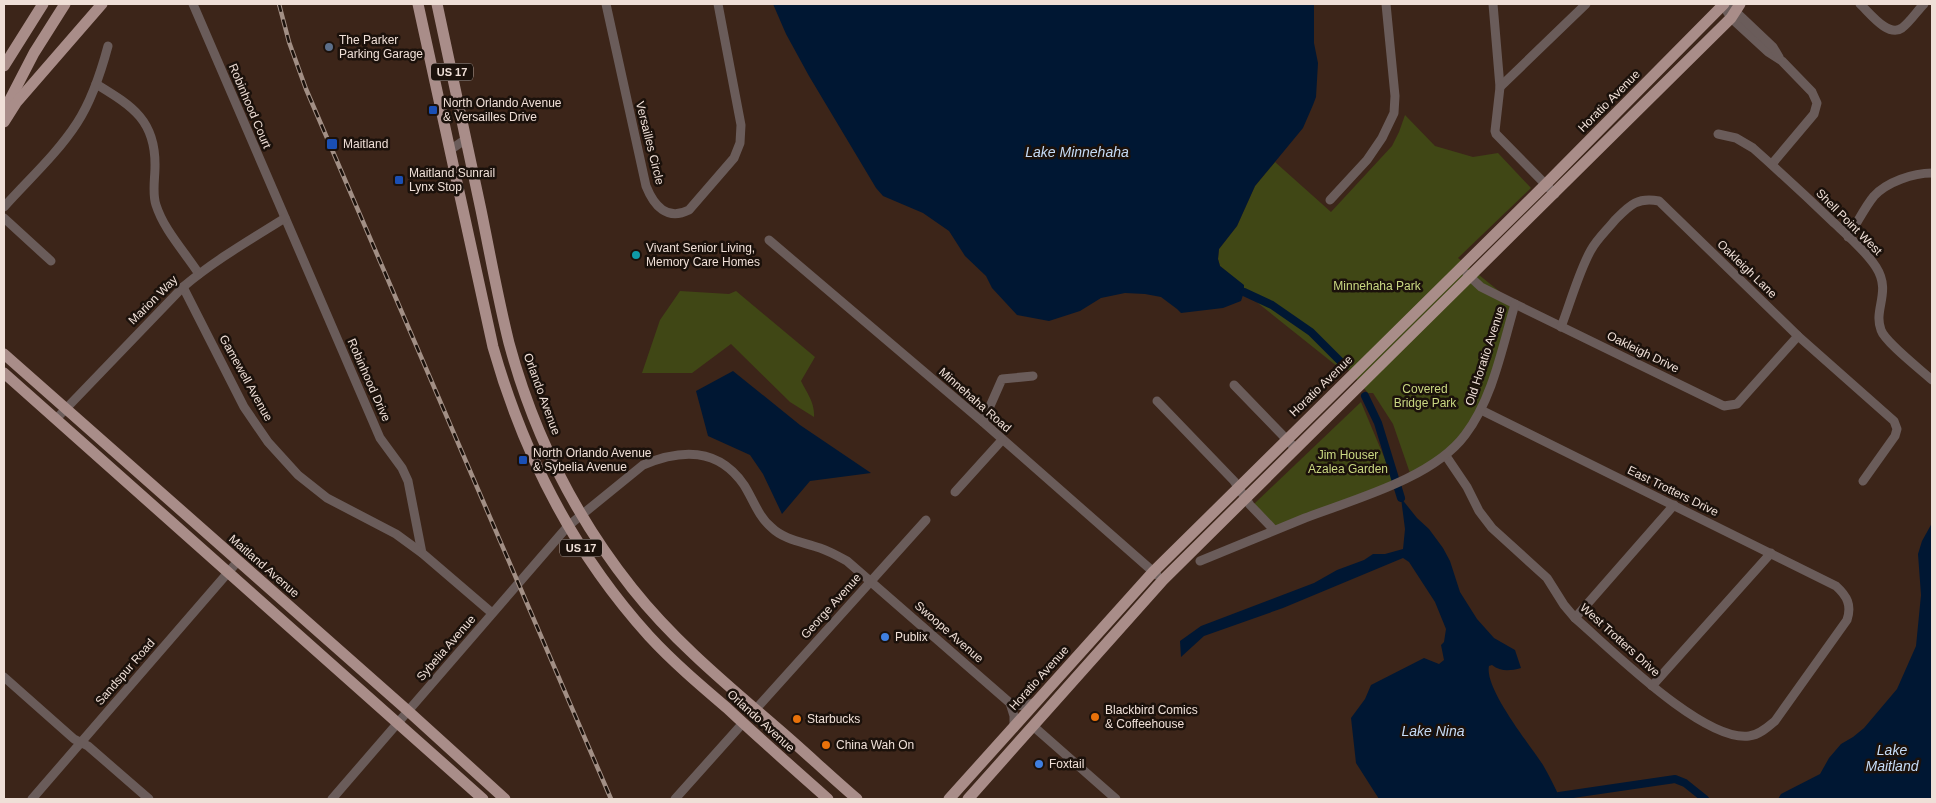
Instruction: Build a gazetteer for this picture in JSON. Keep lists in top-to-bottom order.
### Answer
{
  "streets": {
    "main road": [
      "US 17",
      "Horatio Avenue",
      "Orlando Avenue",
      "Maitland Avenue"
    ],
    "street": [
      "Robinhood Court",
      "Versailles Circle",
      "Shell Point West",
      "Oakleigh Lane",
      "Marion Way",
      "Oakleigh Drive",
      "Old Horatio Avenue",
      "Gamewell Avenue",
      "Robinhood Drive",
      "Minnehaha Road",
      "East Trotters Drive",
      "George Avenue",
      "Swoope Avenue",
      "West Trotters Drive",
      "Sybelia Avenue",
      "Sandspur Road"
    ]
  },
  "crossings": [
    ["Horatio Avenue", "Oakleigh Drive"],
    ["Horatio Avenue", "Minnehaha Road"],
    ["Robinhood Court", "Marion Way"],
    ["Robinhood Court", "Robinhood Drive"],
    ["Oakleigh Lane", "Oakleigh Drive"],
    ["Marion Way", "Gamewell Avenue"],
    ["Marion Way", "Robinhood Drive"],
    ["Marion Way", "Maitland Avenue"],
    ["Oakleigh Drive", "Old Horatio Avenue"],
    ["Old Horatio Avenue", "East Trotters Drive"],
    ["Old Horatio Avenue", "West Trotters Drive"],
    ["Gamewell Avenue", "Robinhood Drive"],
    ["Gamewell Avenue", "Sybelia Avenue"],
    ["Orlando Avenue", "George Avenue"],
    ["Orlando Avenue", "Swoope Avenue"],
    ["Orlando Avenue", "Sybelia Avenue"],
    ["East Trotters Drive", "West Trotters Drive"],
    ["Maitland Avenue", "Sybelia Avenue"],
    ["Maitland Avenue", "Sandspur Road"],
    ["George Avenue", "Swoope Avenue"],
    ["Swoope Avenue", "Sybelia Avenue"]
  ],
  "water": ["Lake Minnehaha", "Lake Nina", "Lake Maitland"],
  "parks": ["Minnehaha Park", "Covered Bridge Park", "Jim Houser Azalea Garden"],
  "places": {
    "other": [
      "The Parker Parking Garage",
      "Vivant Senior Living, Memory Care Homes",
      "Publix",
      "Blackbird Comics & Coffeehouse",
      "Starbucks",
      "China Wah On",
      "Foxtail"
    ],
    "transit": [
      "North Orlando Avenue & Versailles Drive",
      "Maitland",
      "Maitland Sunrail Lynx Stop",
      "North Orlando Avenue & Sybelia Avenue"
    ]
  }
}
